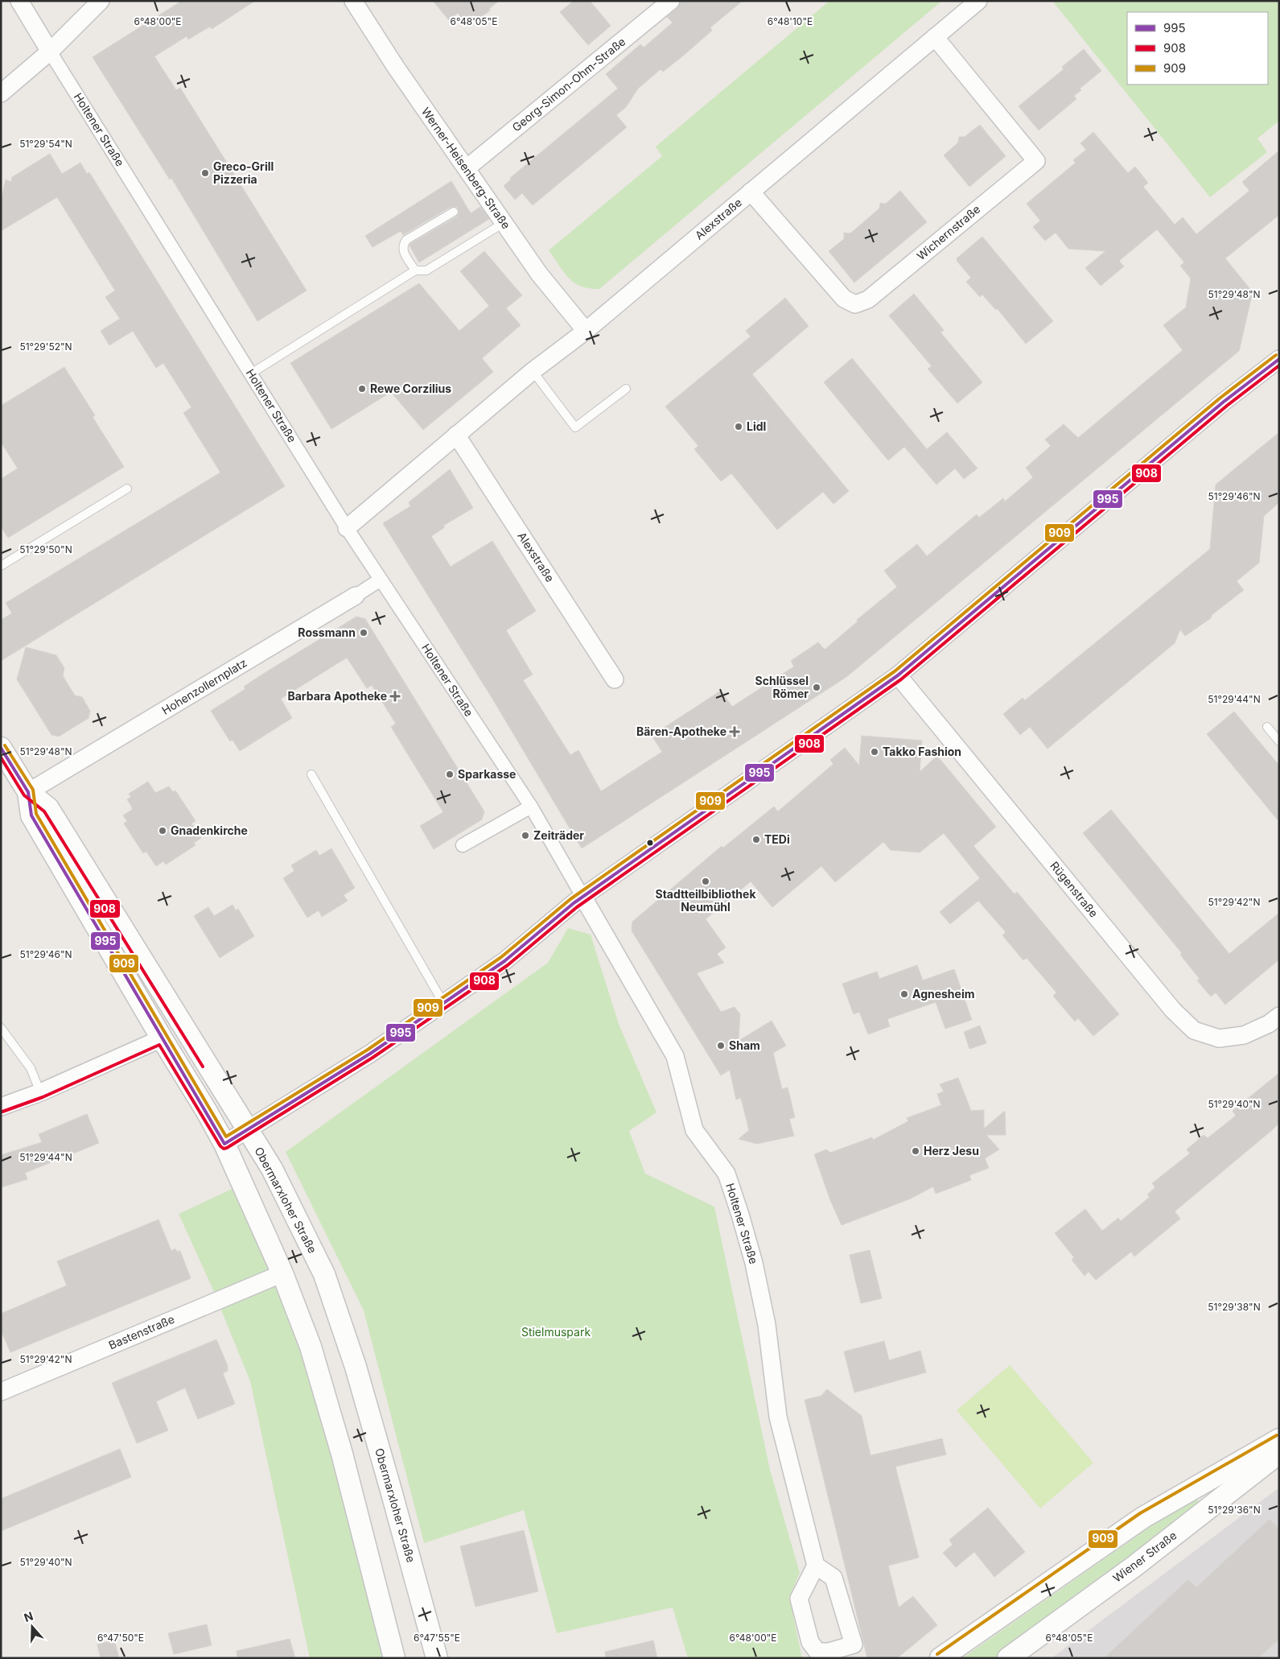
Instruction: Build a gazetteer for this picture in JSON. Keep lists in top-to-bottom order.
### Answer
{
  "streets": {
    "street": [
      "Georg-Simon-Ohm-Straße",
      "Holtener Straße",
      "Werner-Heisenberg-Straße",
      "Alexstraße",
      "Wichernstraße",
      "Hohenzollernplatz",
      "Rügenstraße",
      "Obermarxloher Straße",
      "Bastenstraße",
      "Wiener Straße"
    ]
  },
  "crossings": [
    ["Georg-Simon-Ohm-Straße", "Werner-Heisenberg-Straße"],
    ["Holtener Straße", "Alexstraße"],
    ["Holtener Straße", "Hohenzollernplatz"],
    ["Werner-Heisenberg-Straße", "Alexstraße"],
    ["Alexstraße", "Wichernstraße"],
    ["Hohenzollernplatz", "Obermarxloher Straße"],
    ["Obermarxloher Straße", "Bastenstraße"]
  ],
  "parks": ["Stielmuspark"],
  "places": {
    "other": [
      "Greco-Grill Pizzeria",
      "Rewe Corzilius",
      "Lidl",
      "Rossmann",
      "Schlüssel Römer",
      "Takko Fashion",
      "Sparkasse",
      "Gnadenkirche",
      "Zeiträder",
      "TEDi",
      "Stadtteilbibliothek Neumühl",
      "Agnesheim",
      "Sham",
      "Herz Jesu"
    ],
    "health": ["Barbara Apotheke", "Bären-Apotheke"]
  },
  "lines": ["transit line 909", "transit line 995", "transit line 908"],
  "legend": ["995", "908", "909"],
  "north": "top",
  "coordinates": [
    "6°48'00\"E",
    "6°48'05\"E",
    "6°48'10\"E",
    "51°29'54\"N",
    "51°29'48\"N",
    "51°29'52\"N",
    "51°29'46\"N",
    "51°29'50\"N",
    "51°29'44\"N",
    "51°29'42\"N",
    "51°29'40\"N",
    "51°29'38\"N",
    "51°29'36\"N",
    "6°47'50\"E",
    "6°47'55\"E"
  ]
}
